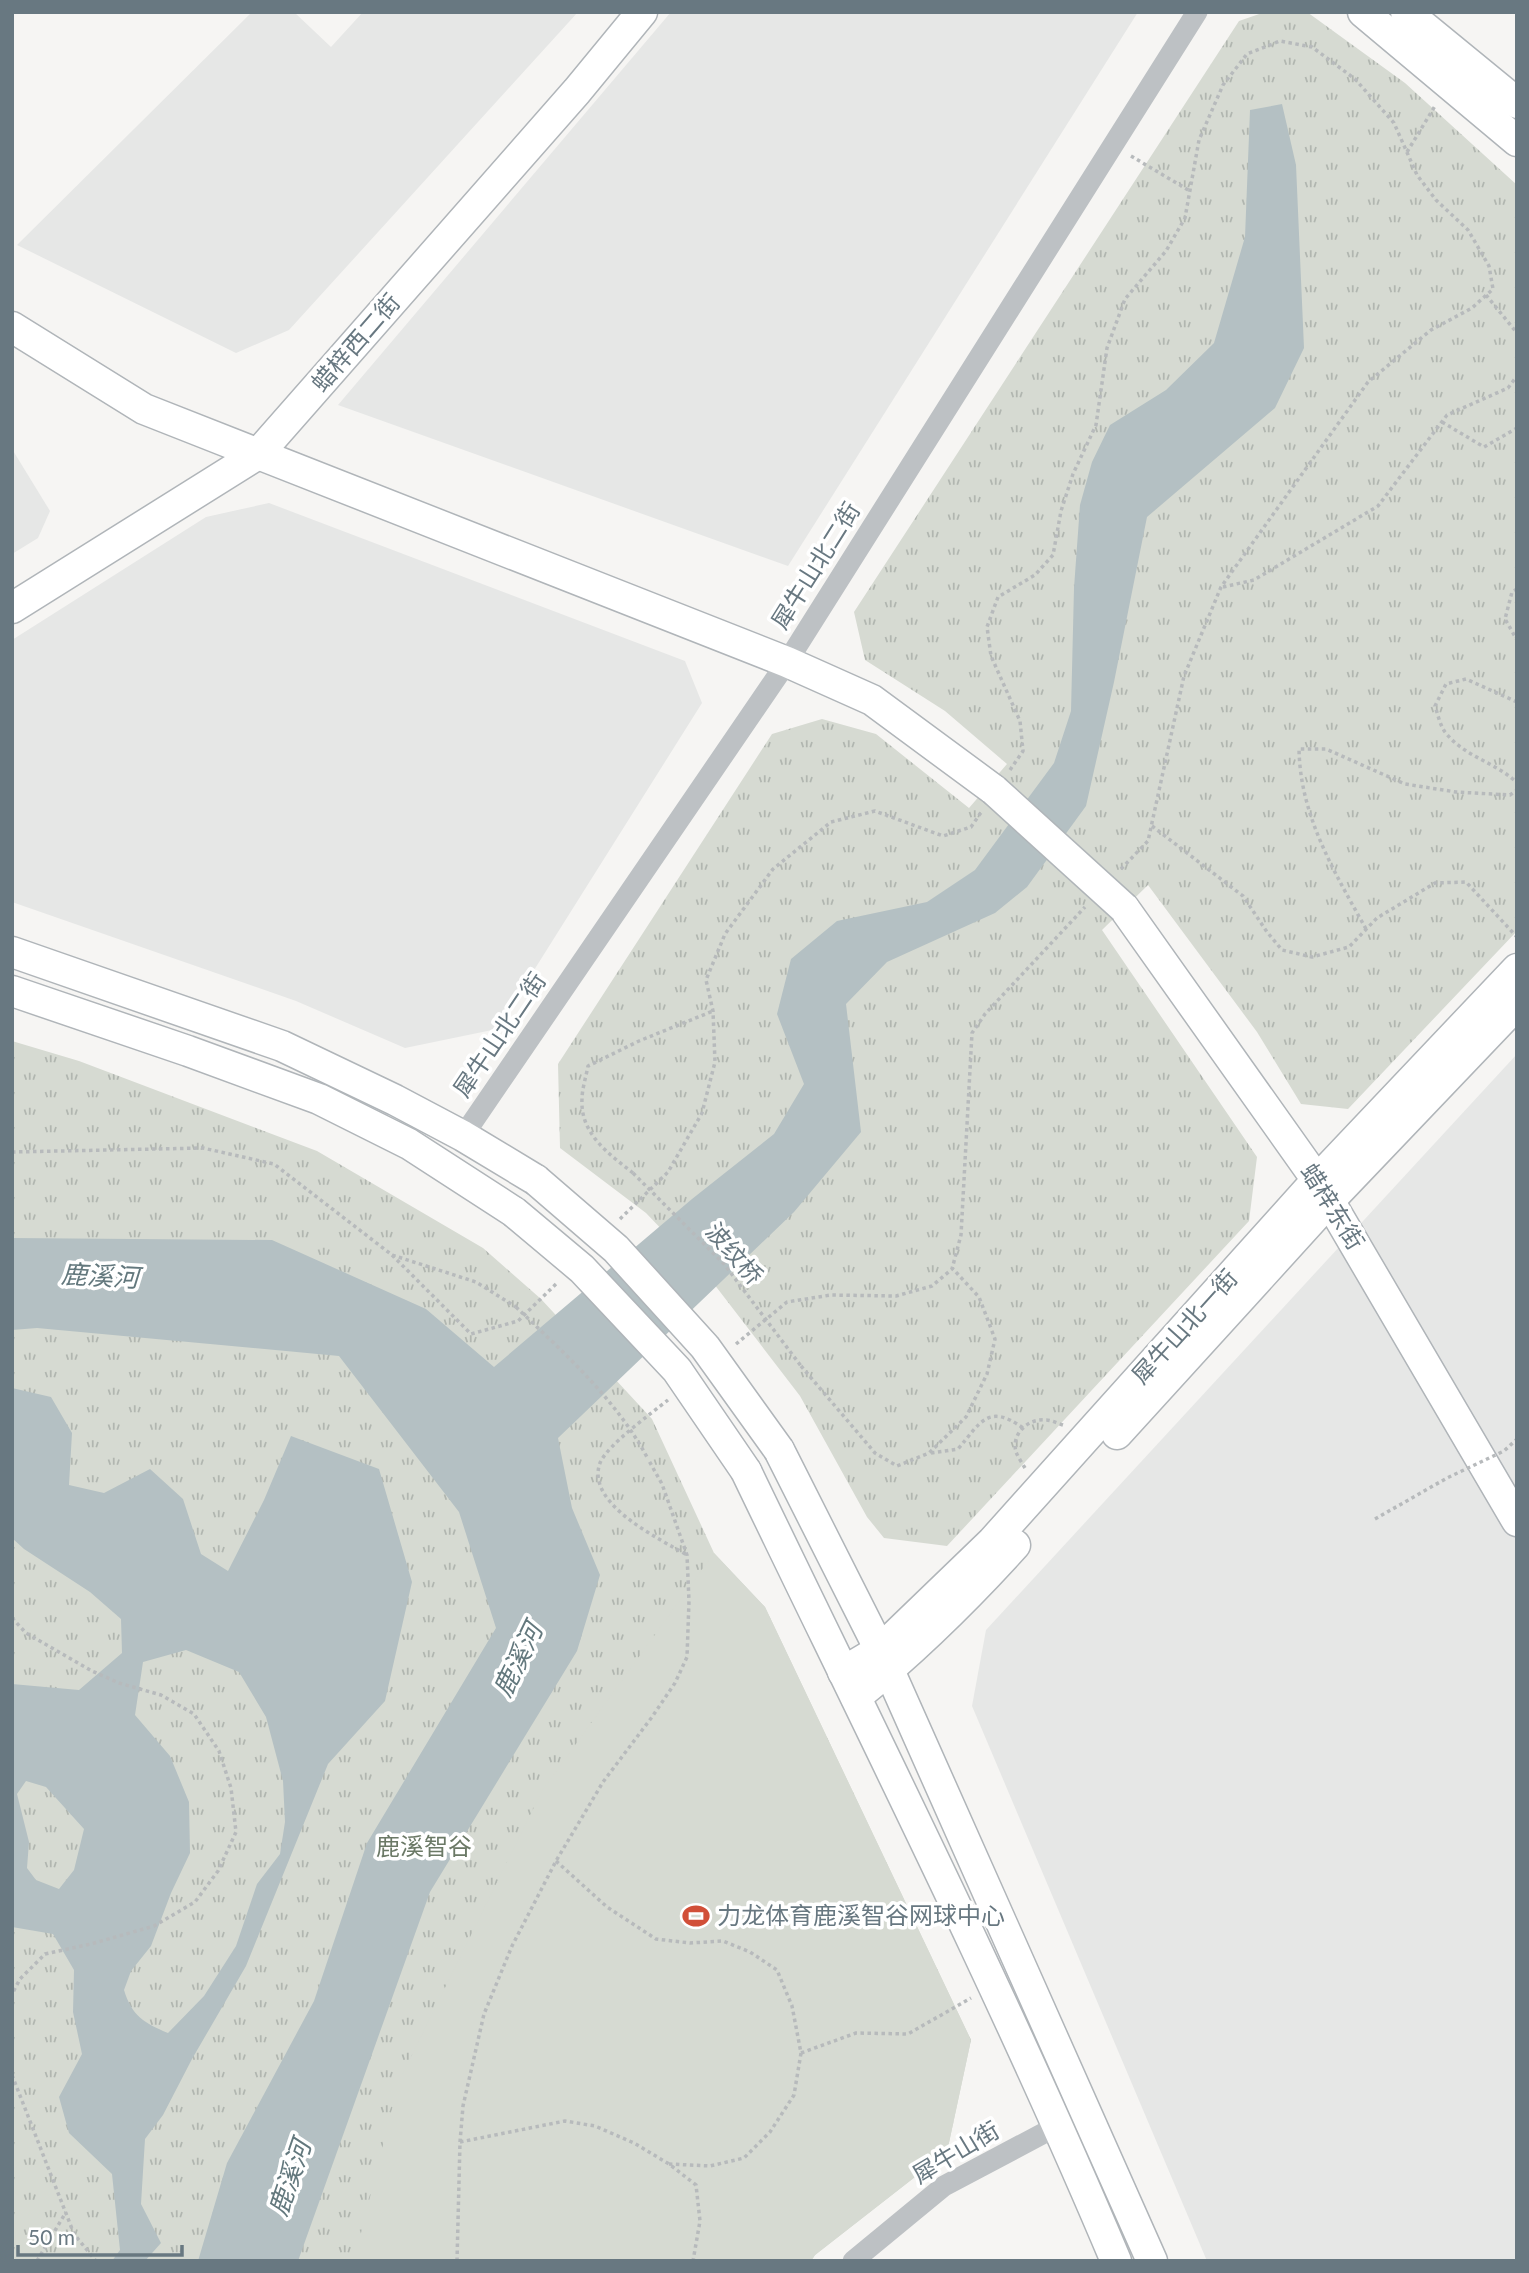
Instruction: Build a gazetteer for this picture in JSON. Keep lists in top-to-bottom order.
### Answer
{
  "streets": {
    "street": [
      "蜡梓西二街",
      "犀牛山北二街",
      "蜡梓东街",
      "犀牛山北一街",
      "犀牛山街"
    ],
    "path": ["波纹桥"]
  },
  "crossings": [
    ["蜡梓西二街", "蜡梓东街"],
    ["犀牛山北二街", "蜡梓东街"],
    ["蜡梓东街", "犀牛山北一街"]
  ],
  "water": ["鹿溪河"],
  "parks": ["鹿溪智谷"],
  "places": {
    "sports": ["力龙体育鹿溪智谷网球中心"]
  },
  "scale_bar": "50 m"
}
